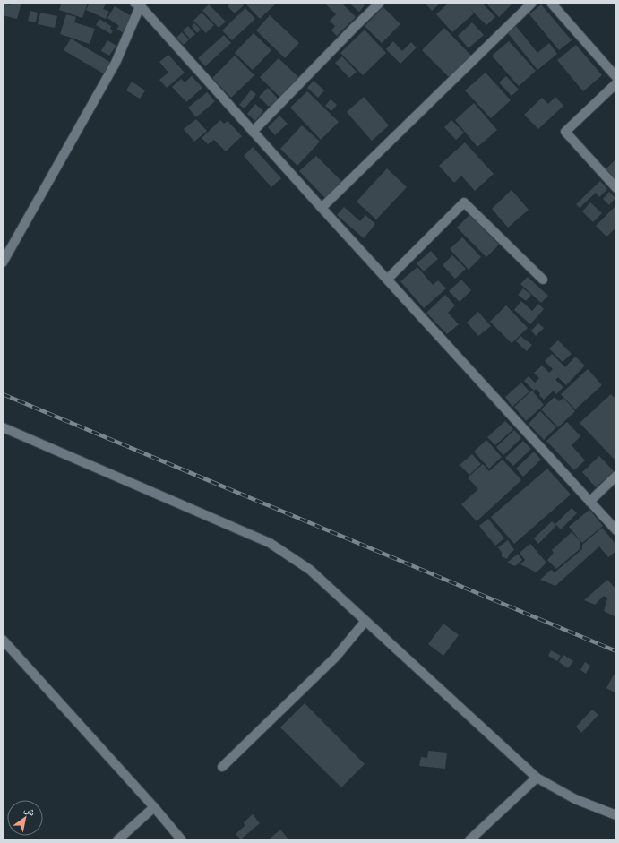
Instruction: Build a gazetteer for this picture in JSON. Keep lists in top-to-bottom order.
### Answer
{
  "north": "top right"
}
